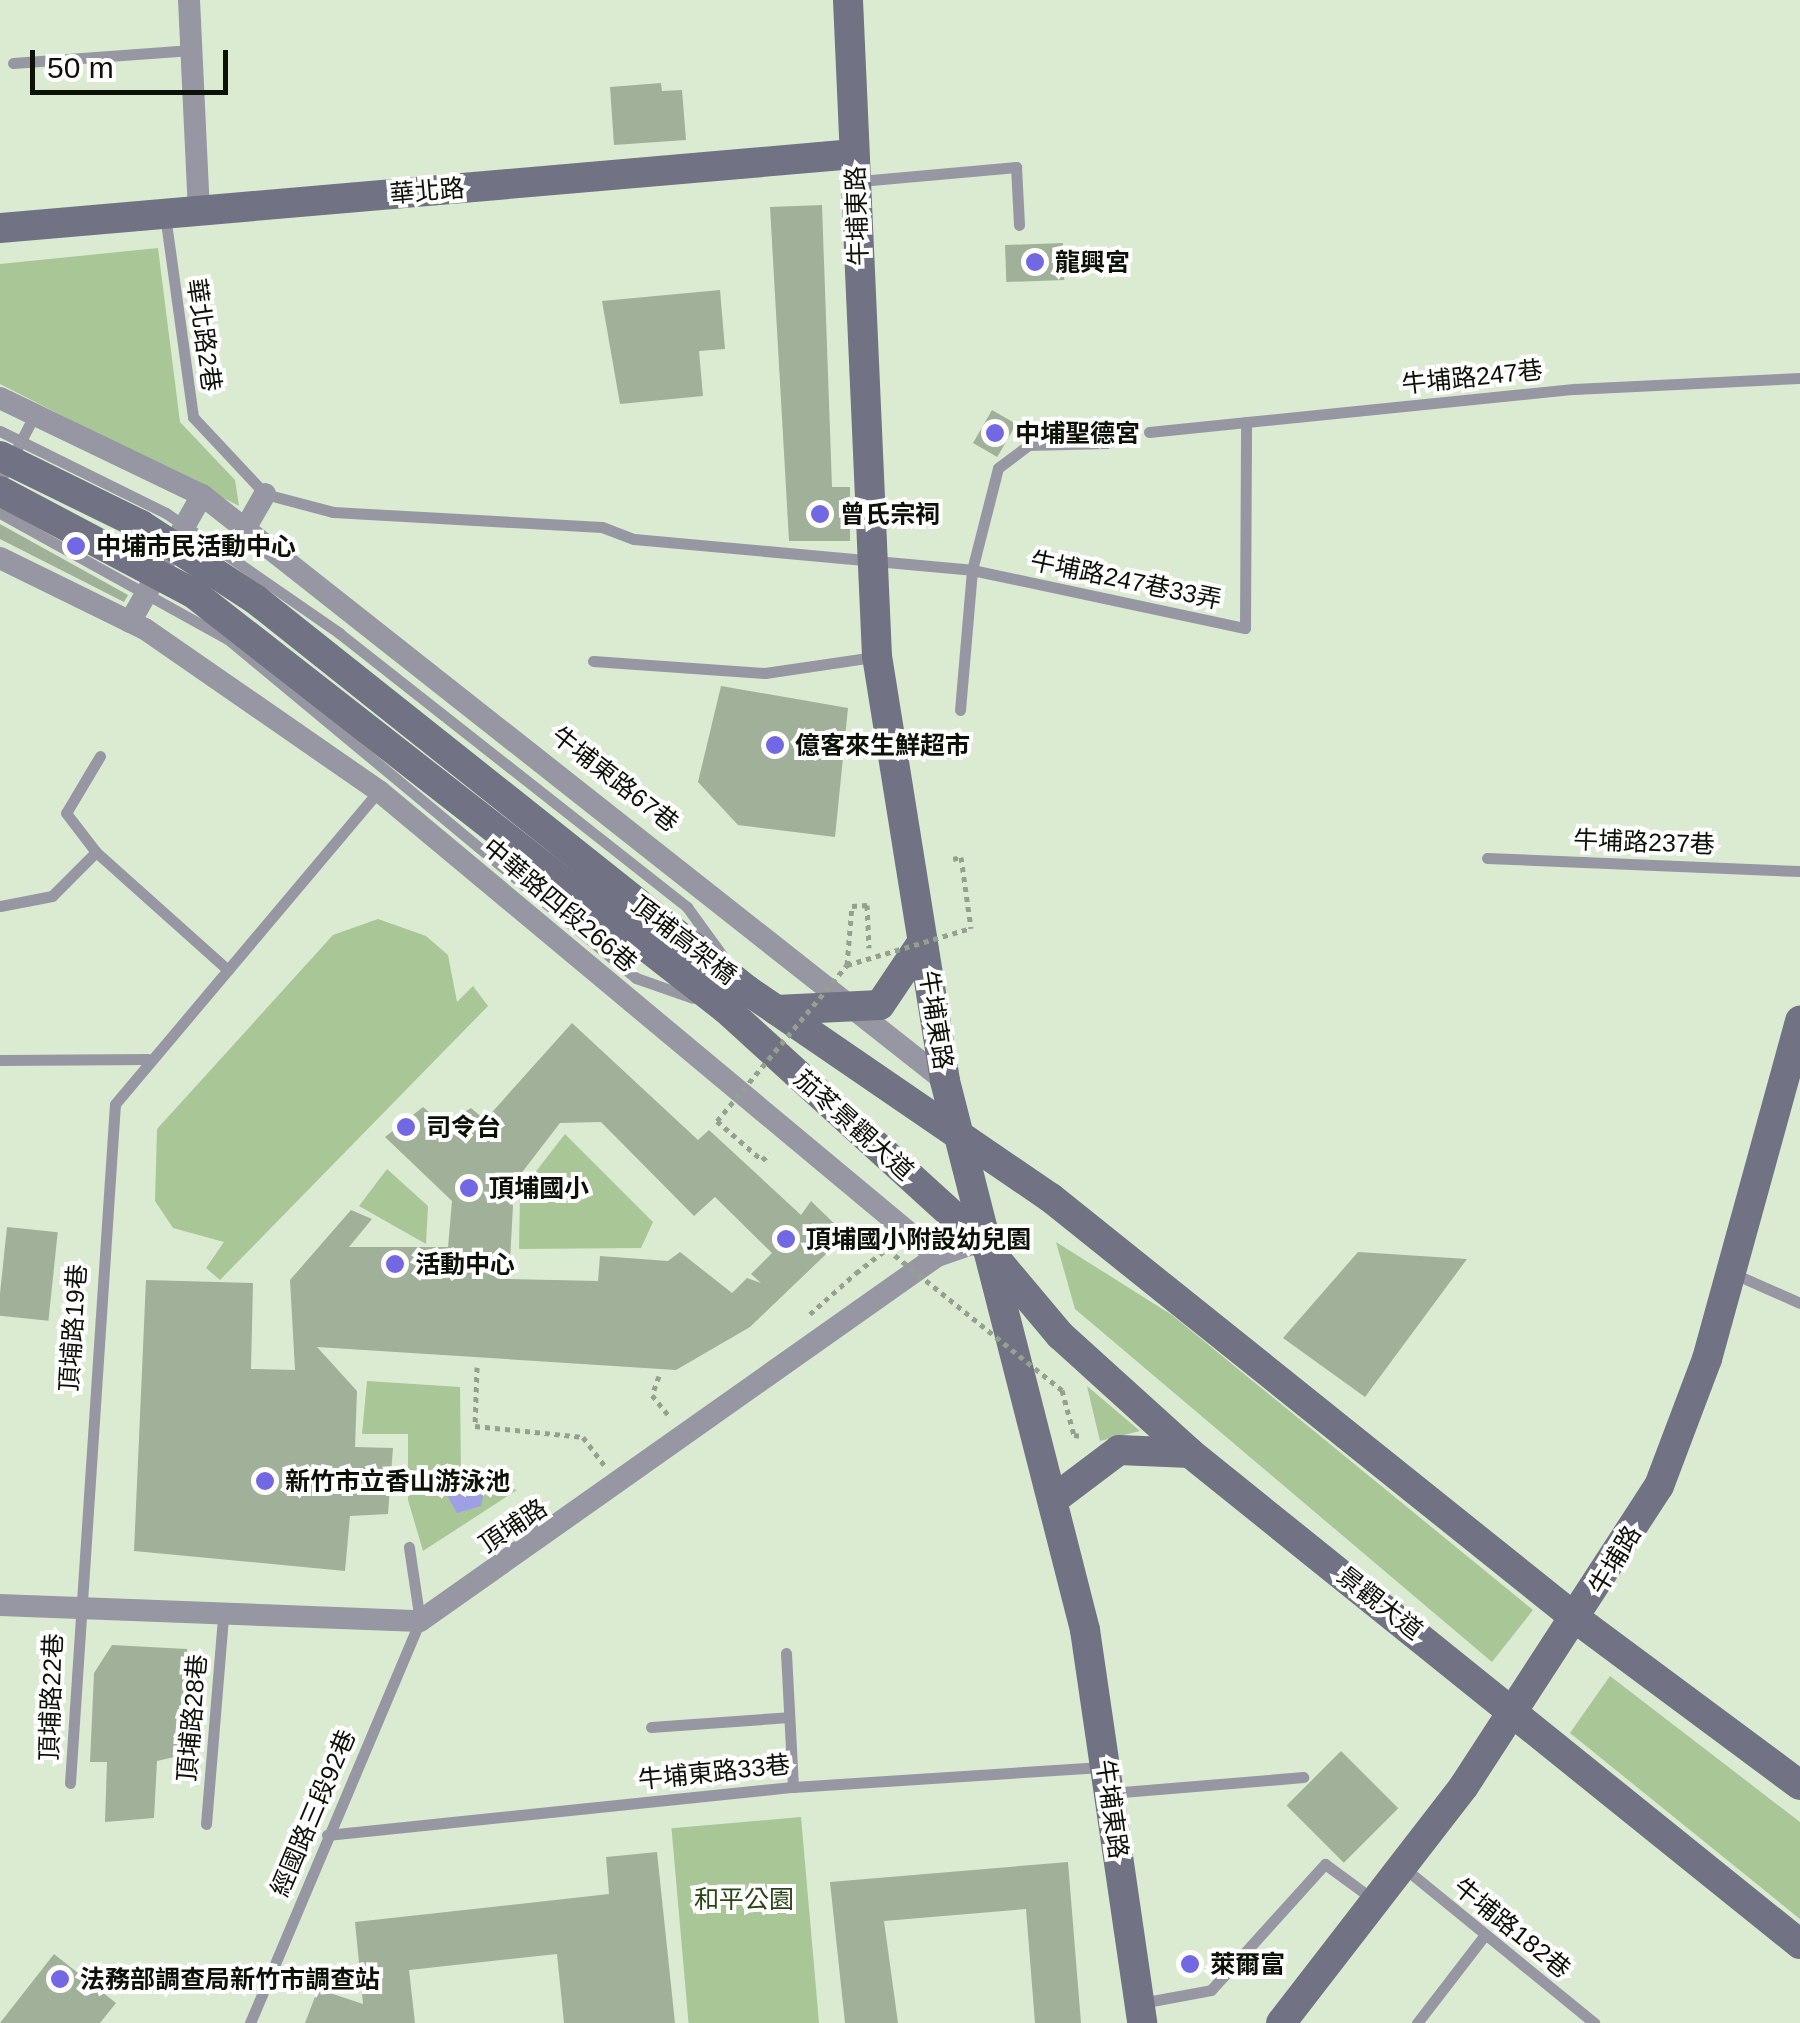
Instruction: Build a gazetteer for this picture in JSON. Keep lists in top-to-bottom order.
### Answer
{
  "streets": {
    "street": [
      "華北路",
      "牛埔東路",
      "牛埔東路67巷",
      "中華路四段266巷",
      "頂埔高架橋",
      "茄苳景觀大道",
      "頂埔路",
      "牛埔路",
      "景觀大道"
    ],
    "lane": [
      "華北路2巷",
      "牛埔路247巷",
      "牛埔路247巷33弄",
      "牛埔路237巷",
      "頂埔路19巷",
      "頂埔路22巷",
      "頂埔路28巷",
      "牛埔東路33巷",
      "經國路三段92巷",
      "牛埔路182巷"
    ]
  },
  "crossings": [
    ["華北路", "牛埔東路"],
    ["華北路", "華北路2巷"],
    ["牛埔東路", "牛埔東路67巷"],
    ["牛埔東路", "茄苳景觀大道"],
    ["牛埔東路", "頂埔路"],
    ["牛埔東路", "景觀大道"],
    ["牛埔東路", "牛埔東路33巷"],
    ["牛埔路247巷", "牛埔路247巷33弄"],
    ["中華路四段266巷", "頂埔路19巷"],
    ["中華路四段266巷", "頂埔路"],
    ["頂埔高架橋", "茄苳景觀大道"],
    ["茄苳景觀大道", "頂埔路"],
    ["茄苳景觀大道", "景觀大道"],
    ["頂埔路19巷", "頂埔路22巷"],
    ["頂埔路", "景觀大道"],
    ["頂埔路", "經國路三段92巷"],
    ["牛埔路", "景觀大道"],
    ["牛埔路", "牛埔路182巷"],
    ["牛埔東路33巷", "經國路三段92巷"]
  ],
  "parks": ["和平公園"],
  "places": [
    "龍興宮",
    "中埔聖德宮",
    "曾氏宗祠",
    "中埔市民活動中心",
    "億客來生鮮超市",
    "司令台",
    "頂埔國小",
    "頂埔國小附設幼兒園",
    "活動中心",
    "新竹市立香山游泳池",
    "萊爾富",
    "法務部調查局新竹市調查站"
  ],
  "scale_bar": "50 m"
}
